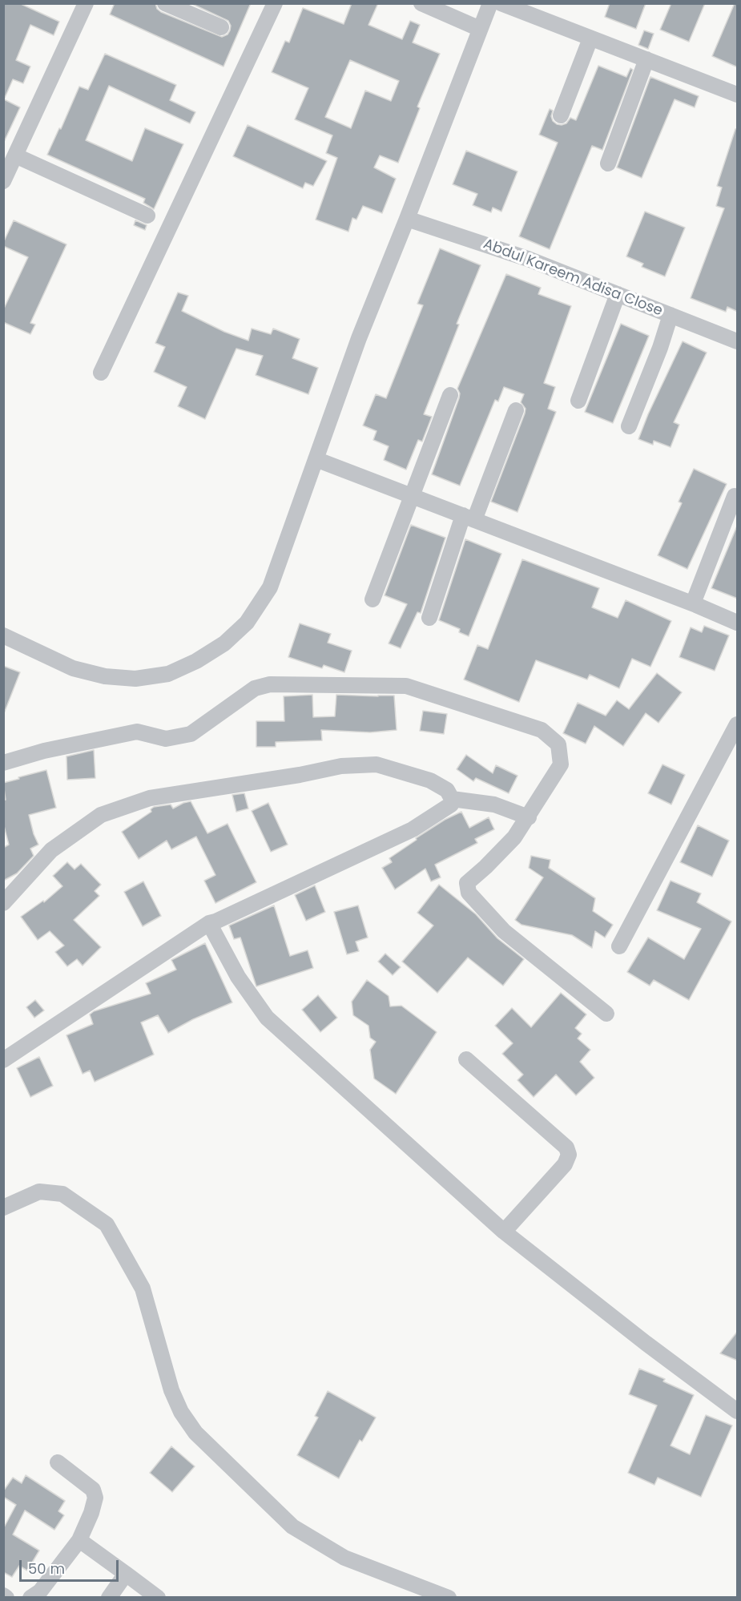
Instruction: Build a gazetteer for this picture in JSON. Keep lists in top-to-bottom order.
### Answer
{
  "streets": {
    "street": ["Abdul Kareem Adisa Close"]
  },
  "scale_bar": "50 m"
}
